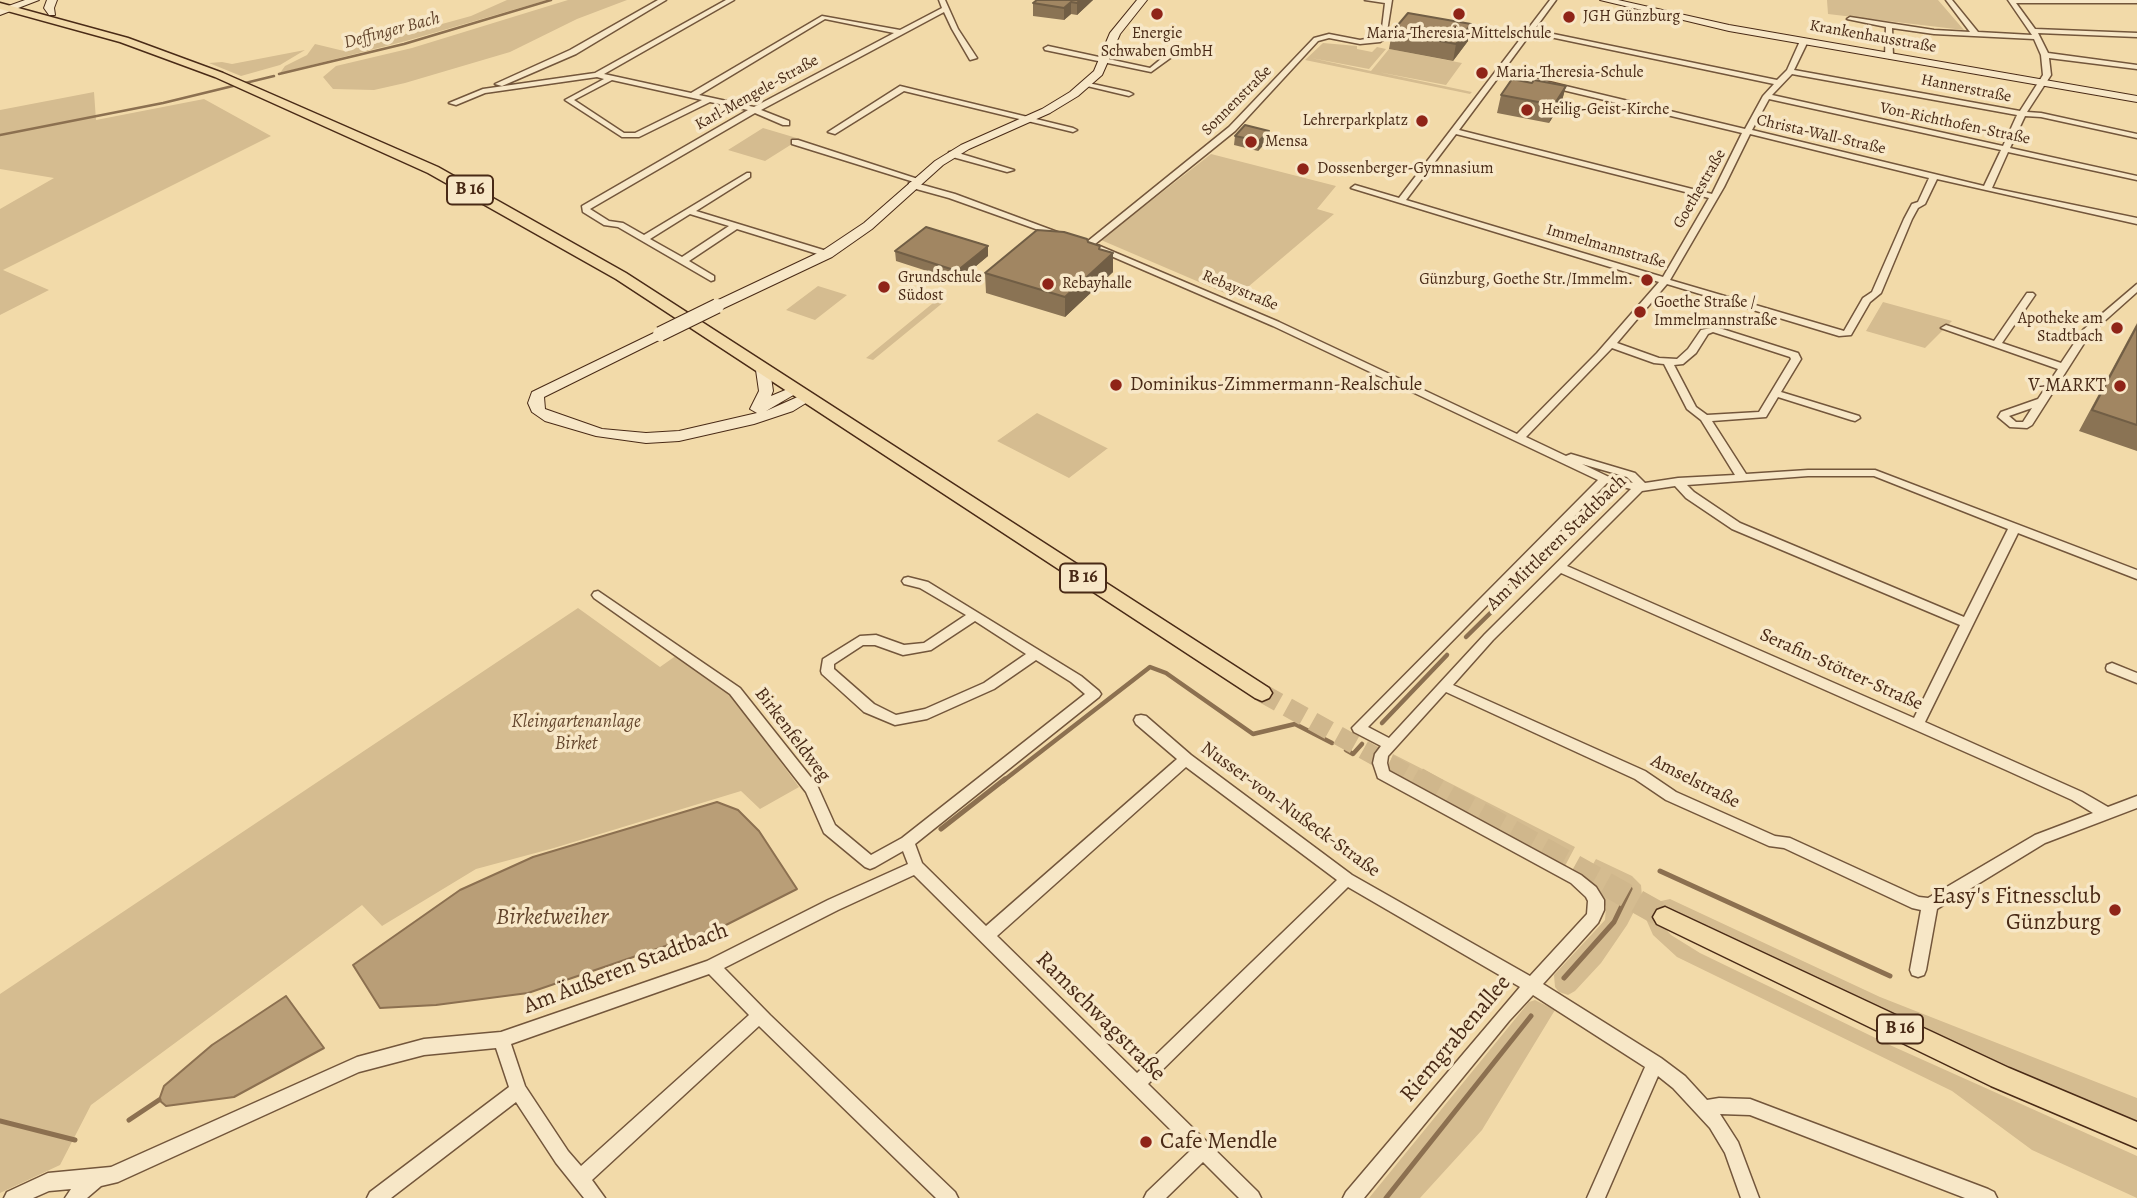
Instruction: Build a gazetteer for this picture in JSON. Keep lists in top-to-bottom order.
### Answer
{
  "streets": {
    "main road": ["B 16"],
    "street": [
      "Krankenhausstraße",
      "Hannerstraße",
      "Karl-Mengele-Straße",
      "Sonnenstraße",
      "Von-Richthofen-Straße",
      "Christa-Wall-Straße",
      "Goethestraße",
      "Immelmannstraße",
      "Rebaystraße",
      "Am Mittleren Stadtbach",
      "Serafin-Stötter-Straße",
      "Birkenfeldweg",
      "Amselstraße",
      "Nusser-von-Nußeck-Straße",
      "Am Äußeren Stadtbach",
      "Ramschwagstraße",
      "Riemgrabenallee"
    ]
  },
  "crossings": [
    ["Krankenhausstraße", "Goethestraße"],
    ["Hannerstraße", "Goethestraße"],
    ["Sonnenstraße", "Rebaystraße"],
    ["Von-Richthofen-Straße", "Goethestraße"],
    ["Christa-Wall-Straße", "Goethestraße"],
    ["Christa-Wall-Straße", "Immelmannstraße"],
    ["Goethestraße", "Immelmannstraße"],
    ["Goethestraße", "Rebaystraße"],
    ["Rebaystraße", "Am Mittleren Stadtbach"],
    ["Am Mittleren Stadtbach", "Serafin-Stötter-Straße"],
    ["Am Mittleren Stadtbach", "Amselstraße"],
    ["Am Mittleren Stadtbach", "Riemgrabenallee"],
    ["Nusser-von-Nußeck-Straße", "Riemgrabenallee"],
    ["Am Äußeren Stadtbach", "Ramschwagstraße"]
  ],
  "water": ["Deffinger Bach", "Birketweiher"],
  "parks": ["Kleingartenanlage Birket"],
  "places": [
    "Energie Schwaben GmbH",
    "Maria-Theresia-Mittelschule",
    "JGH Günzburg",
    "Maria-Theresia-Schule",
    "Heilig-Geist-Kirche",
    "Lehrerparkplatz",
    "Mensa",
    "Dossenberger-Gymnasium",
    "Günzburg, Goethe Str./Immelm.",
    "Rebayhalle",
    "Grundschule Südost",
    "Goethe Straße / Immelmannstraße",
    "Apotheke am Stadtbach",
    "Dominikus-Zimmermann-Realschule",
    "V-MARKT",
    "Easy's Fitnessclub Günzburg",
    "Cafe Mendle"
  ]
}
